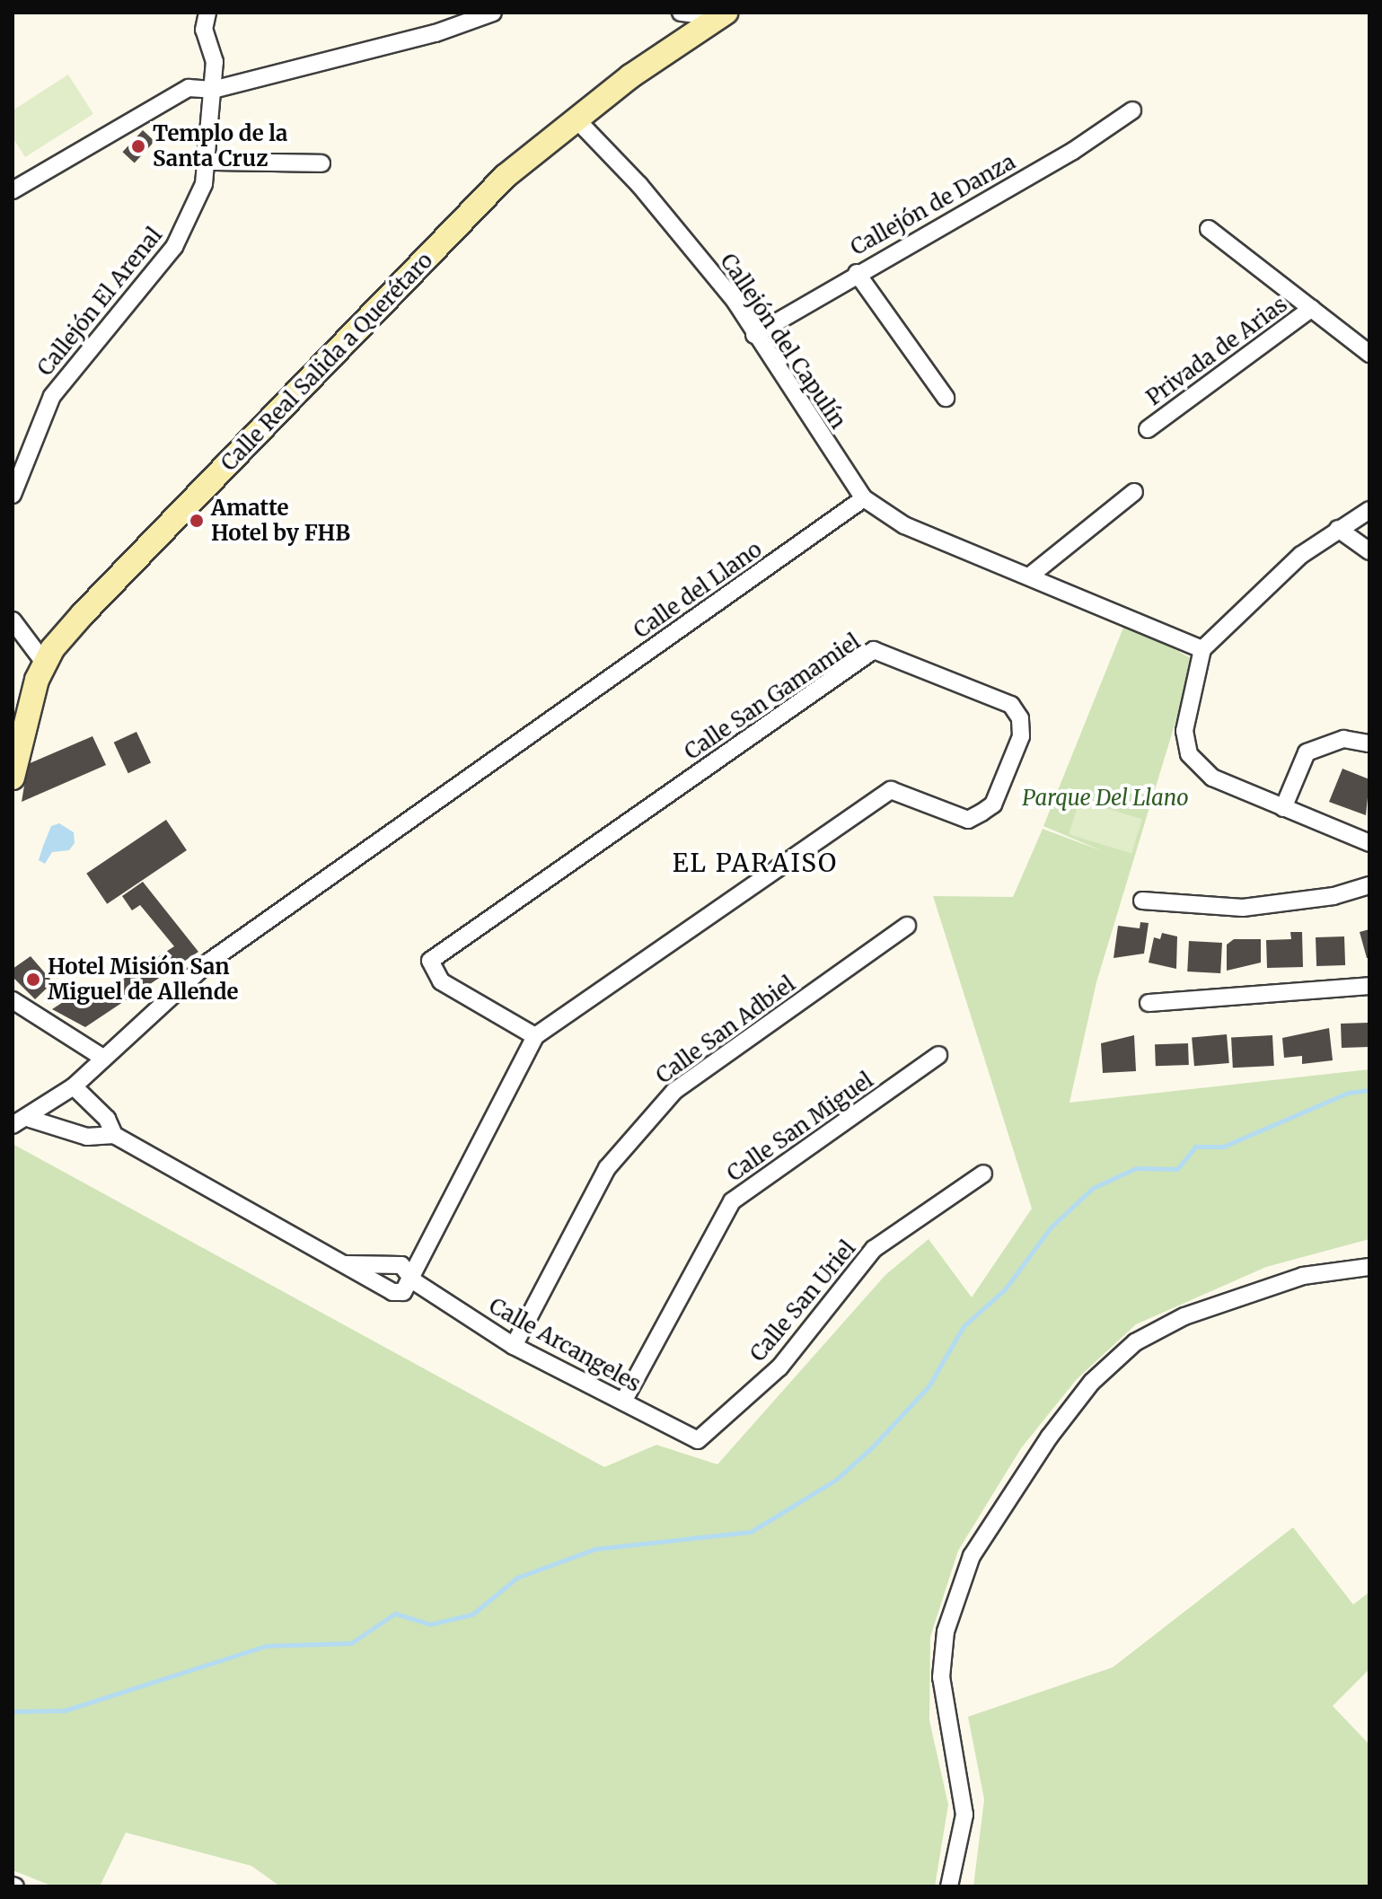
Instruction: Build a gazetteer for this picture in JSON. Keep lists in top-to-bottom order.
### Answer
{
  "streets": {
    "street": [
      "Callejón de Danza",
      "Callejón El Arenal",
      "Callejón del Capulín",
      "Privada de Arias",
      "Calle Real Salida a Querétaro",
      "Calle del Llano",
      "Calle San Gamamiel",
      "Calle San Adbiel",
      "Calle San Miguel",
      "Calle San Uriel",
      "Calle Arcangeles"
    ]
  },
  "crossings": [
    ["Callejón de Danza", "Callejón del Capulín"],
    ["Callejón del Capulín", "Calle Real Salida a Querétaro"],
    ["Callejón del Capulín", "Calle del Llano"],
    ["Calle del Llano", "Calle Arcangeles"],
    ["Calle San Gamamiel", "Calle Arcangeles"],
    ["Calle San Adbiel", "Calle Arcangeles"],
    ["Calle San Miguel", "Calle Arcangeles"],
    ["Calle San Uriel", "Calle Arcangeles"]
  ],
  "districts": ["EL PARAISO"],
  "parks": ["Parque Del Llano"],
  "places": ["Templo de la Santa Cruz", "Amatte Hotel by FHB", "Hotel Misión San Miguel de Allende"]
}
